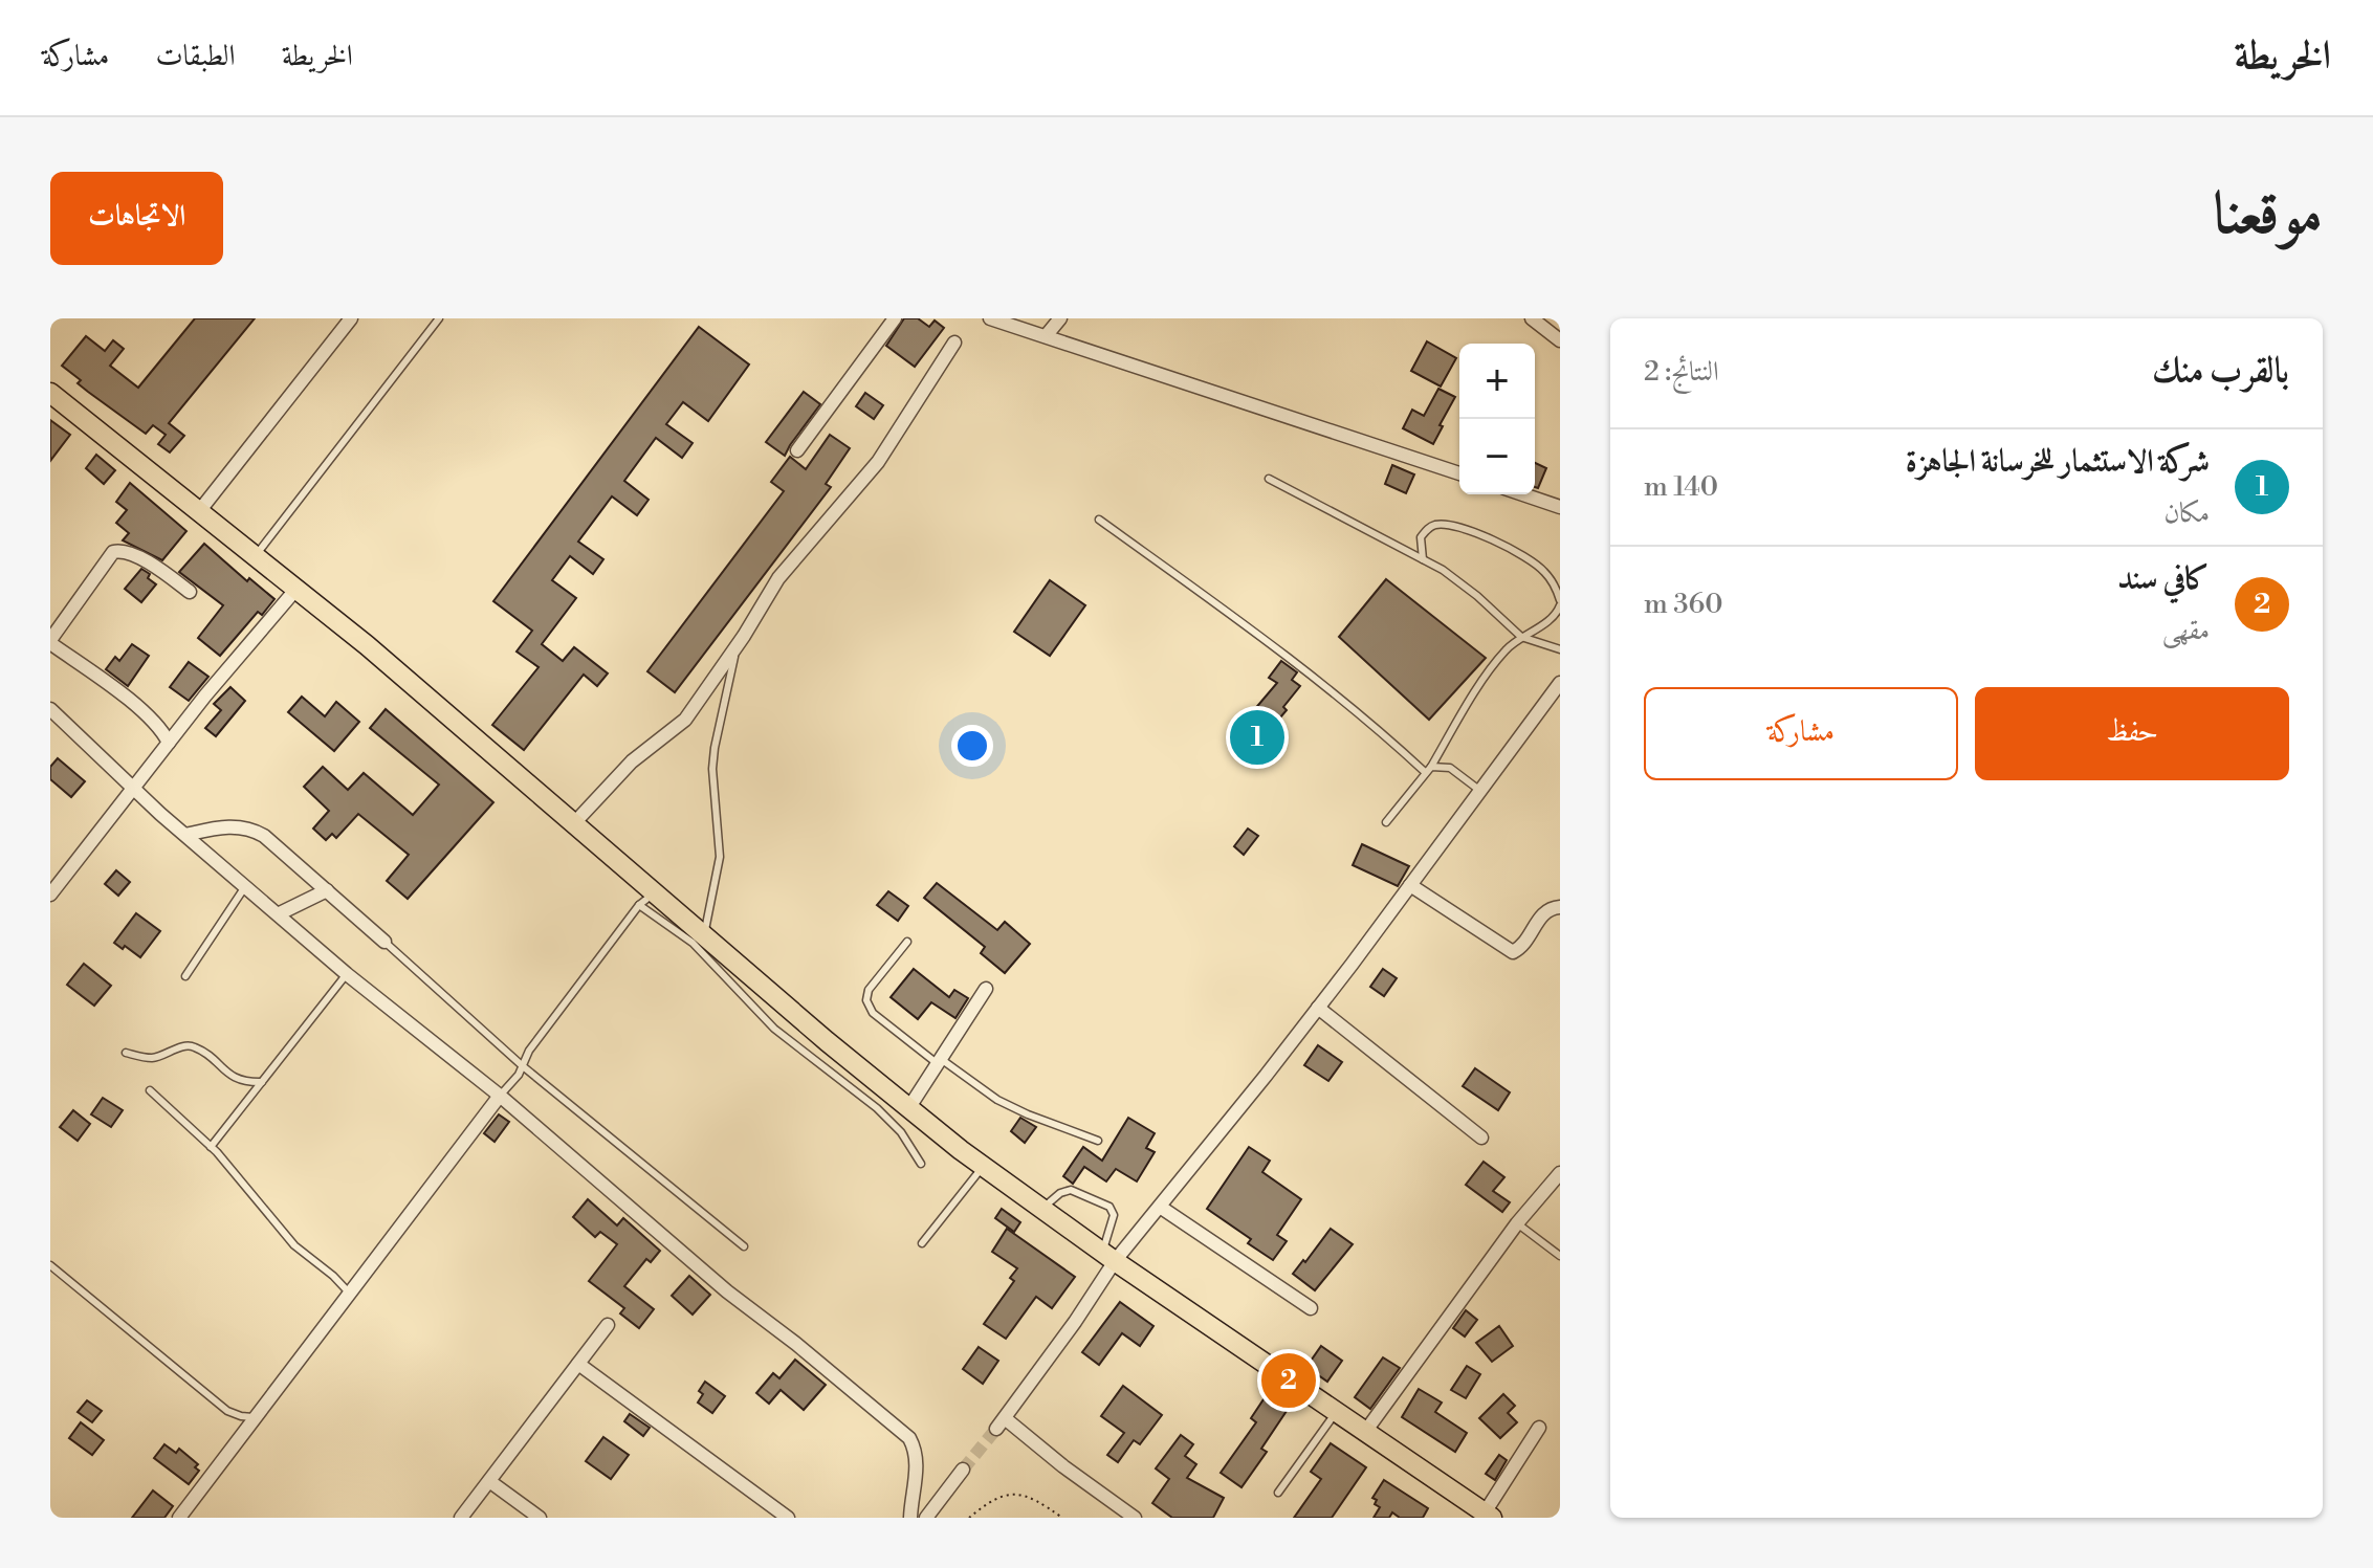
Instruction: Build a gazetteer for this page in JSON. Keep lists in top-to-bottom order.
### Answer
{
  "page": {
    "header": "الخريطة",
    "nav": ["الخريطة", "الطبقات", "مشاركة"],
    "title": "موقعنا",
    "buttons": [
      "الاتجاهات",
      ["حفظ", "مشاركة"]
    ],
    "heading": ["بالقرب منك", "النتائج: 2"],
    "map_buttons": ["+", "−"],
    "list": [
      {
        "mark": "1",
        "name": "شركة الاستثمار للخرسانة الجاهزة",
        "note": "مكان",
        "value": "140 m"
      },
      {
        "mark": "2",
        "name": "كافي سند",
        "note": "مقهى",
        "value": "360 m"
      }
    ],
    "pins": ["1", "2"]
  }
}
